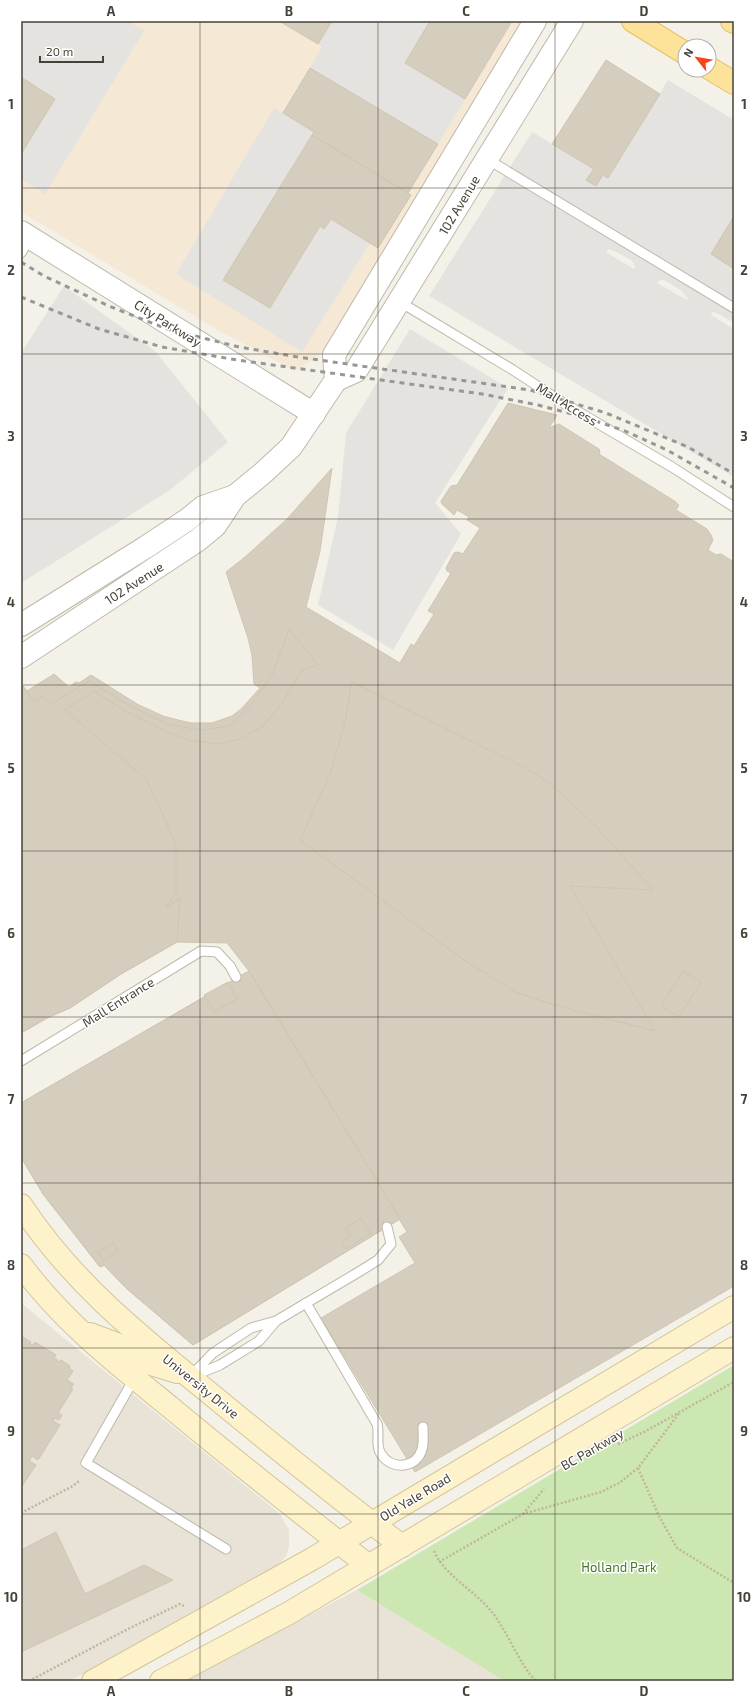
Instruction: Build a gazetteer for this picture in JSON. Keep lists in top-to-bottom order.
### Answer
{
  "streets": {
    "main road": ["University Drive", "Old Yale Road"],
    "street": ["102 Avenue", "City Parkway"],
    "lane": ["Mall Access", "Mall Entrance"],
    "path": ["BC Parkway"]
  },
  "crossings": [
    ["102 Avenue", "City Parkway"],
    ["102 Avenue", "Mall Access"],
    ["University Drive", "Old Yale Road"]
  ],
  "parks": ["Holland Park"],
  "scale_bar": "20 m",
  "north": "top left",
  "grid": {
    "columns": [
      "A",
      "B",
      "C",
      "D"
    ],
    "rows": [
      "1",
      "2",
      "3",
      "4",
      "5",
      "6",
      "7",
      "8",
      "9",
      "10"
    ]
  }
}
